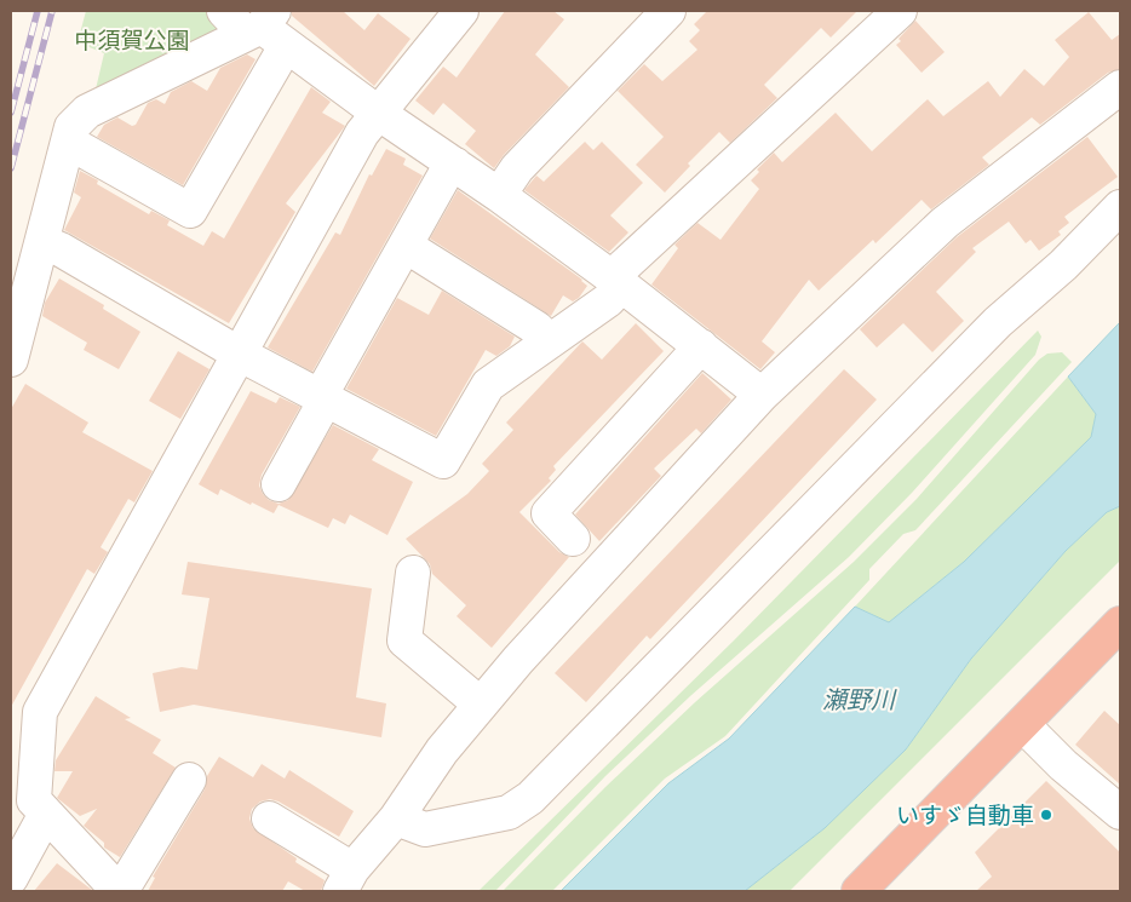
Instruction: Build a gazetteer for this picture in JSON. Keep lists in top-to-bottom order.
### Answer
{
  "water": ["瀬野川"],
  "parks": ["中須賀公園"],
  "places": ["いすゞ自動車"]
}
